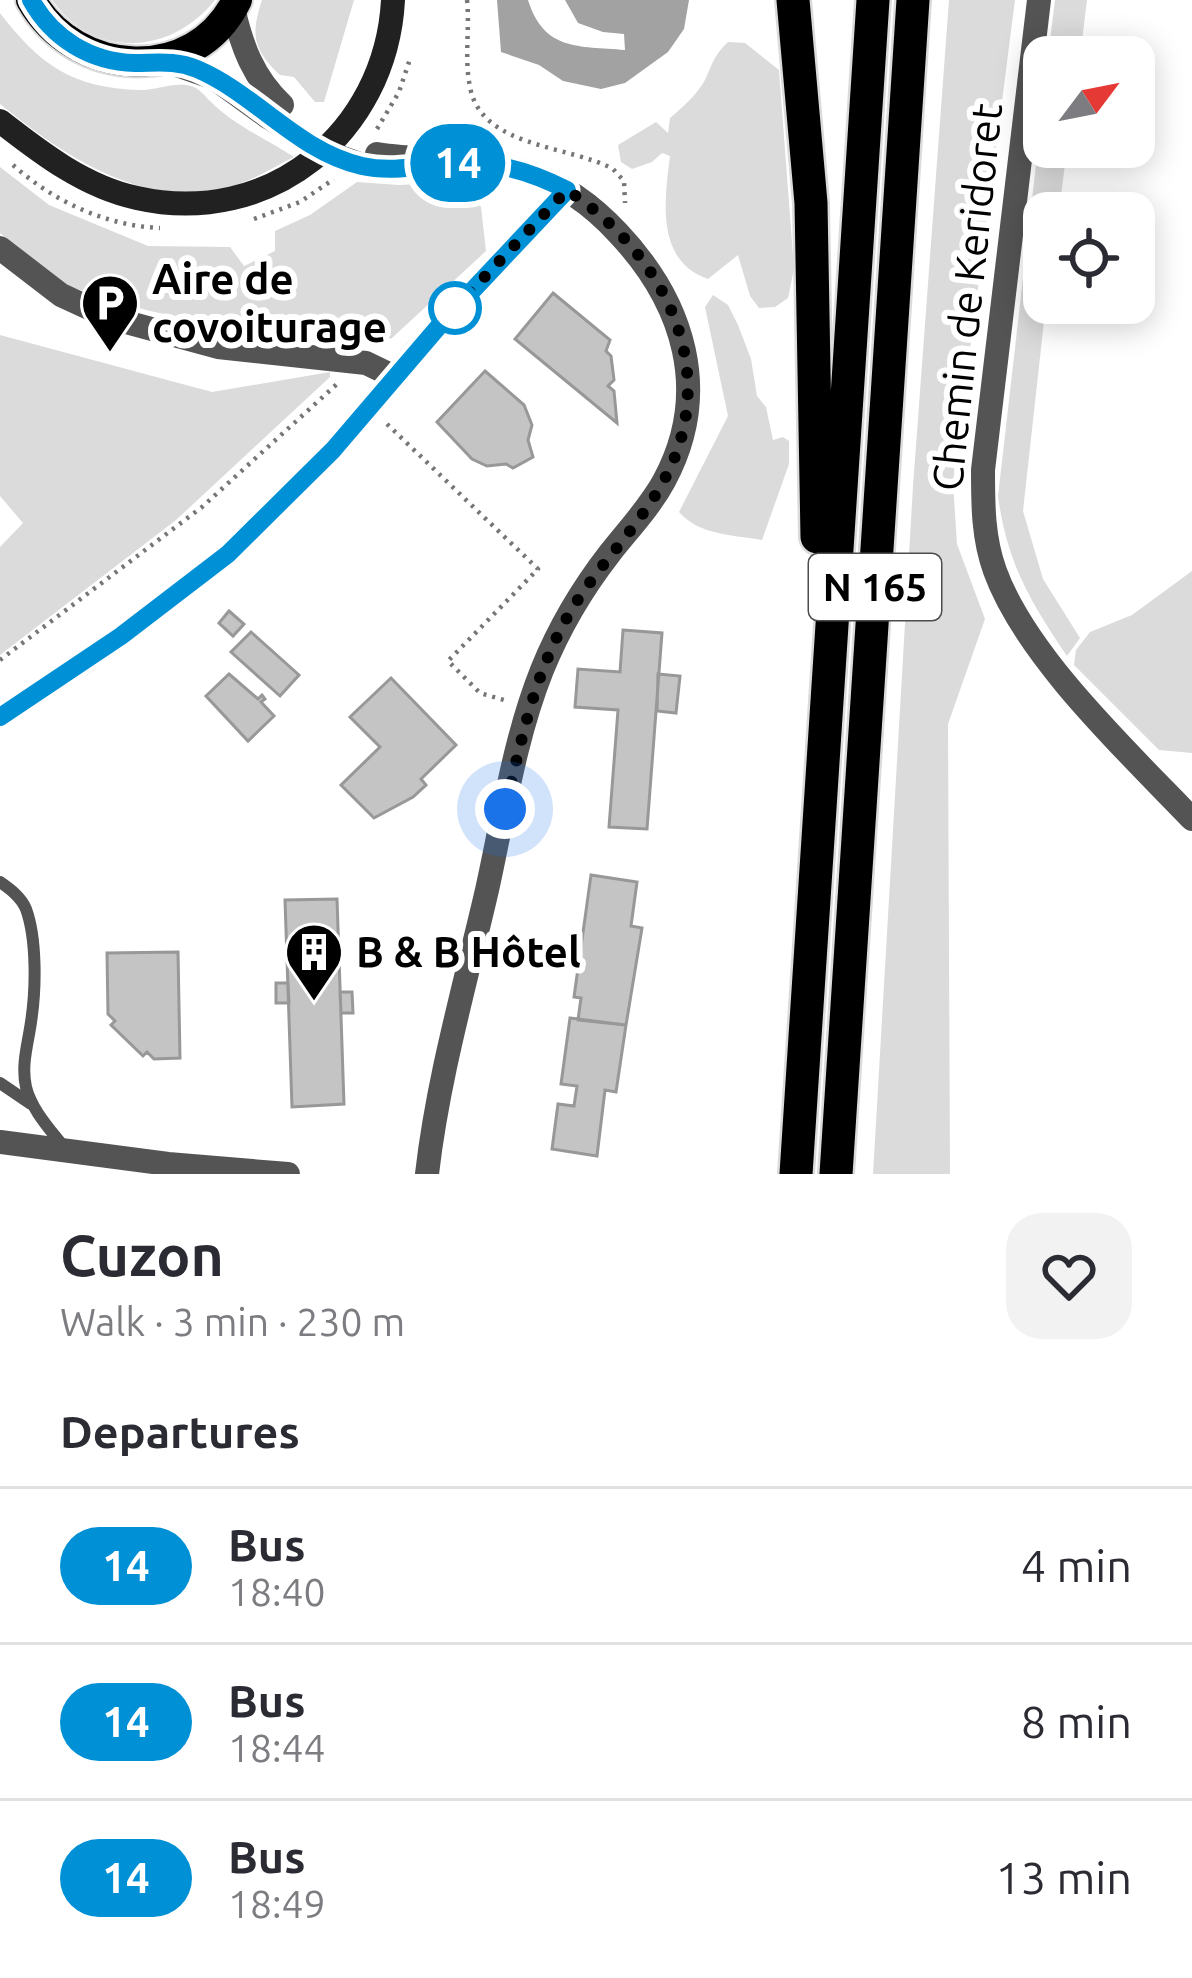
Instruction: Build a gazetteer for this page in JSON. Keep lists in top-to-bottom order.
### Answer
{
  "streets": {
    "highway": ["N 165"],
    "street": ["Chemin de Keridoret"]
  },
  "places": {
    "parking": ["Aire de covoiturage"],
    "building": ["B & B Hôtel"]
  },
  "lines": ["bus line 14"],
  "north": "top right",
  "page": {
    "on_map": "14",
    "heading": [
      ["Cuzon", "Walk · 3 min · 230 m"],
      "Departures"
    ],
    "list": [
      {
        "mark": "14",
        "name": "Bus",
        "note": "18:40",
        "value": "4 min"
      },
      {
        "mark": "14",
        "name": "Bus",
        "note": "18:44",
        "value": "8 min"
      },
      {
        "mark": "14",
        "name": "Bus",
        "note": "18:49",
        "value": "13 min"
      }
    ]
  }
}
